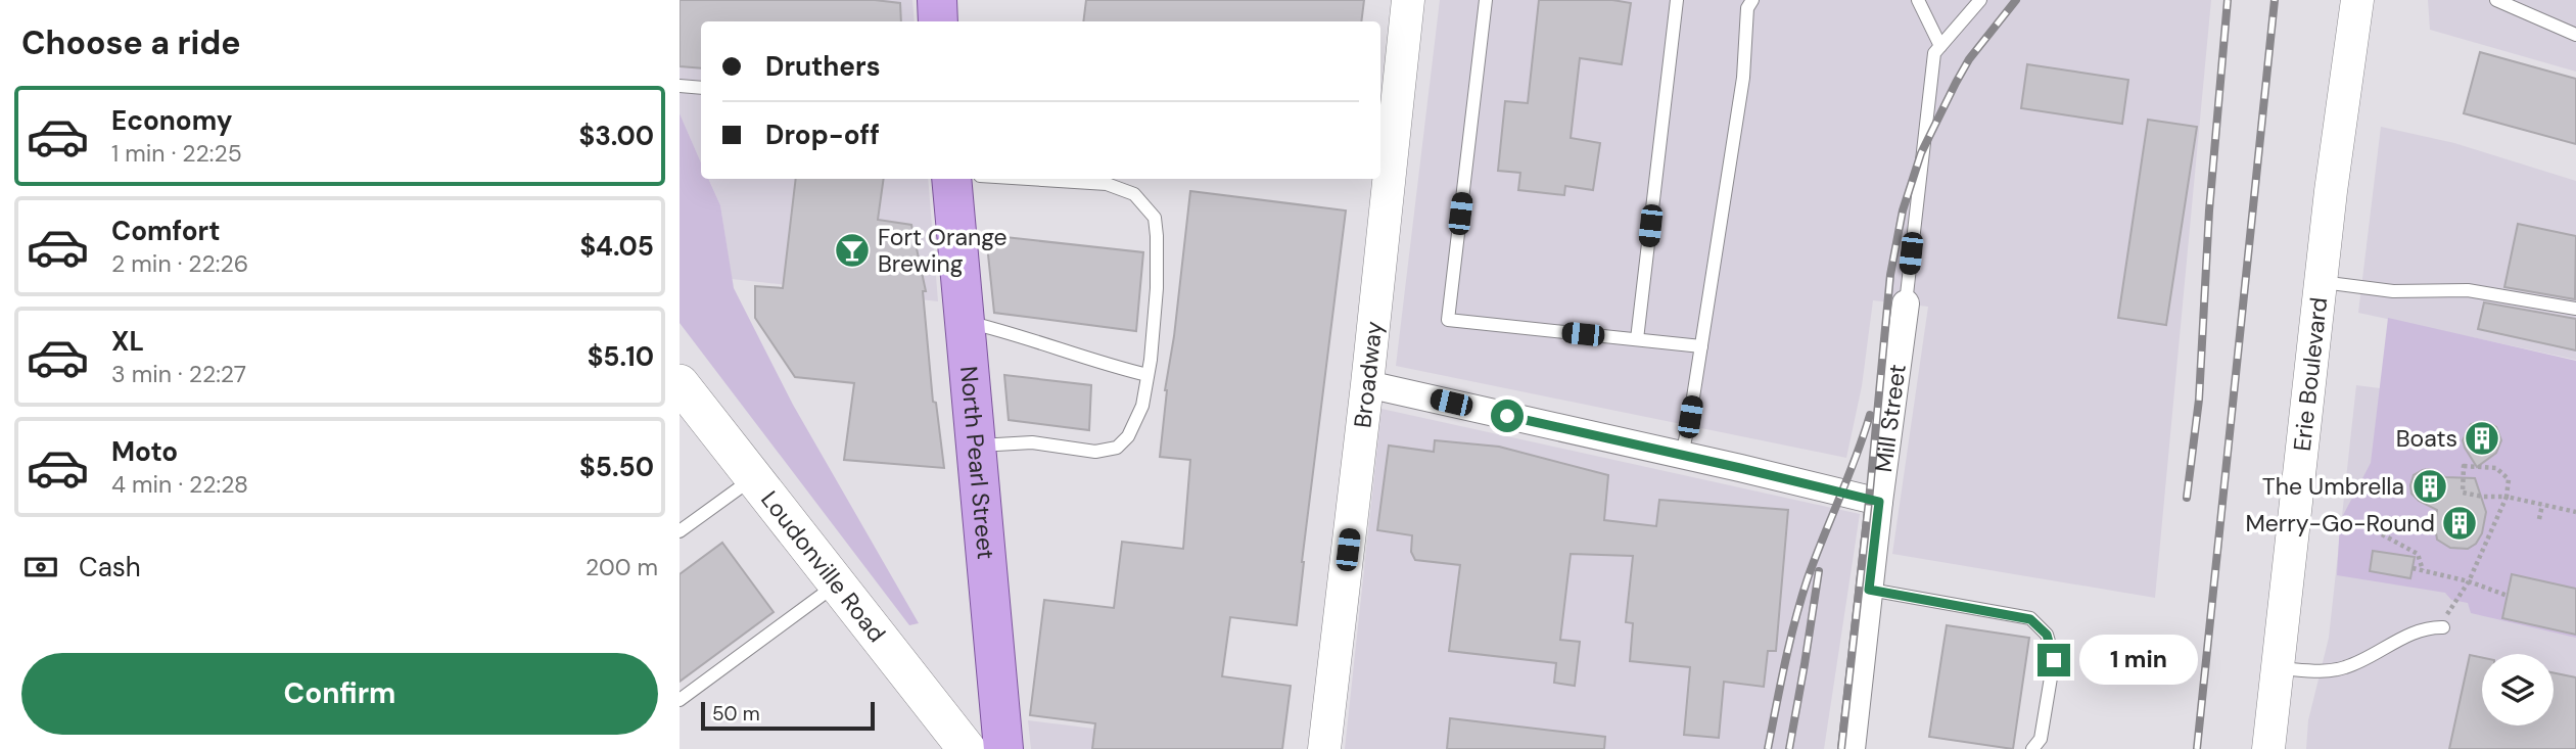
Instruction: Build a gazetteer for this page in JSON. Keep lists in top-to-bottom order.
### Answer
{
  "streets": {
    "main road": ["North Pearl Street", "Loudonville Road"],
    "street": ["Erie Boulevard", "Broadway", "Mill Street"]
  },
  "places": {
    "bar": ["Fort Orange Brewing"],
    "building": ["Boats", "The Umbrella", "Merry-Go-Round"]
  },
  "scale_bar": "50 m",
  "page": {
    "heading": "Choose a ride",
    "banner": ["Druthers", "Drop-off"],
    "list": [
      {
        "name": "Economy",
        "note": "1 min · 22:25",
        "value": "$3.00"
      },
      {
        "name": "Comfort",
        "note": "2 min · 22:26",
        "value": "$4.05"
      },
      {
        "name": "XL",
        "note": "3 min · 22:27",
        "value": "$5.10"
      },
      {
        "name": "Moto",
        "note": "4 min · 22:28",
        "value": "$5.50"
      }
    ],
    "pay": ["Cash", "200 m"],
    "bubble": "1 min",
    "buttons": "Confirm",
    "scale": "50 m"
  }
}
